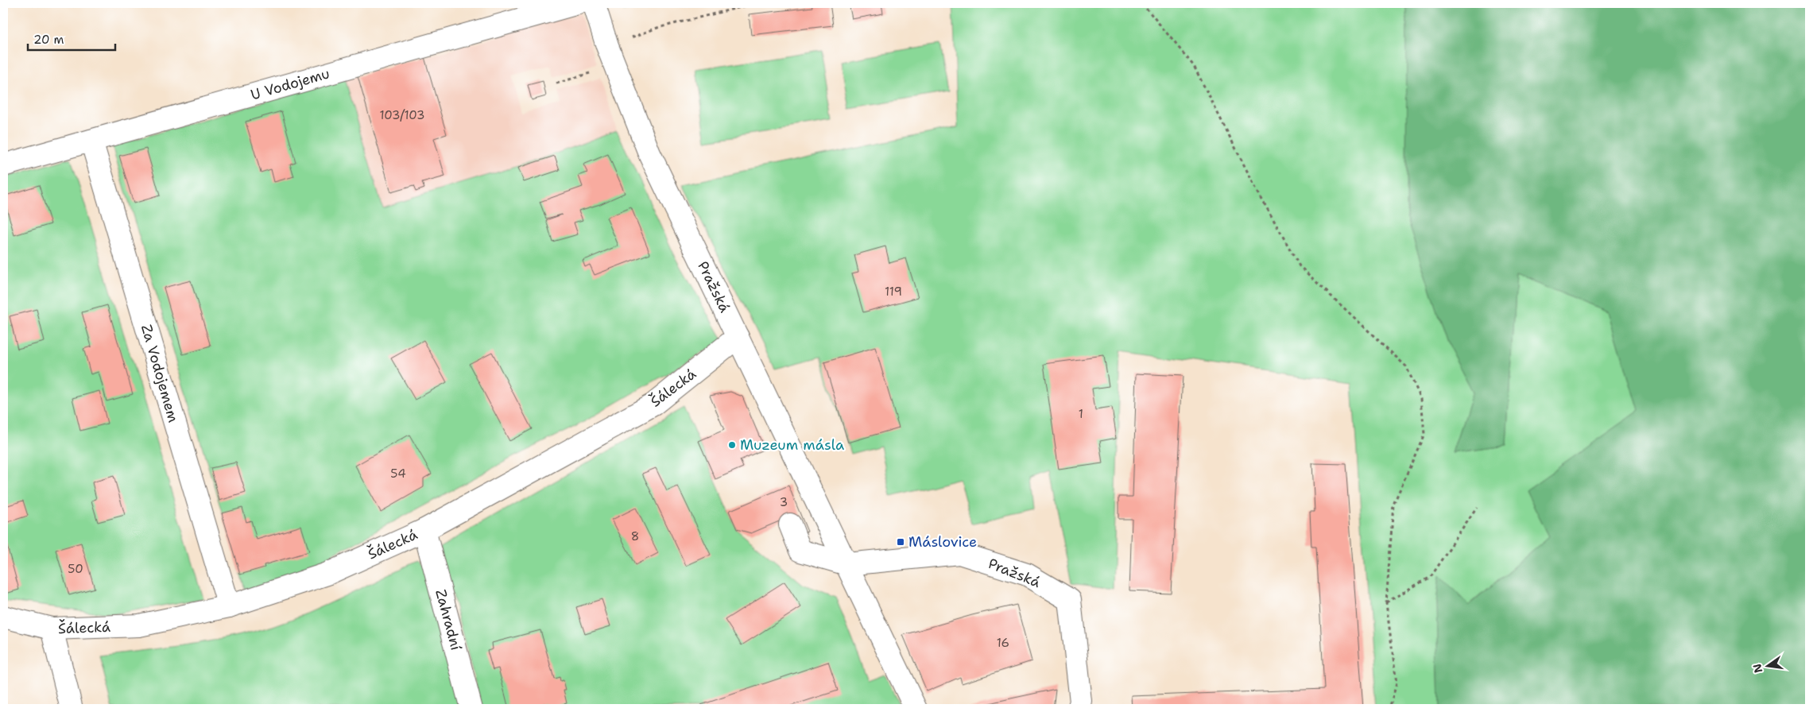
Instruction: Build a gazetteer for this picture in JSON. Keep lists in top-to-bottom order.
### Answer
{
  "streets": {
    "street": [
      "U Vodojemu",
      "Pražská",
      "Za Vodojemem",
      "Šálecká",
      "Zahradní"
    ]
  },
  "crossings": [
    ["U Vodojemu", "Za Vodojemem"],
    ["Pražská", "Šálecká"],
    ["Za Vodojemem", "Šálecká"],
    ["Šálecká", "Zahradní"]
  ],
  "places": {
    "other": ["Muzeum másla"],
    "transit": ["Máslovice"]
  },
  "house_numbers": [
    "103/103",
    "119",
    "1",
    "54",
    "3",
    "8",
    "50",
    "16"
  ],
  "scale_bar": "20 m",
  "north": "left"
}
